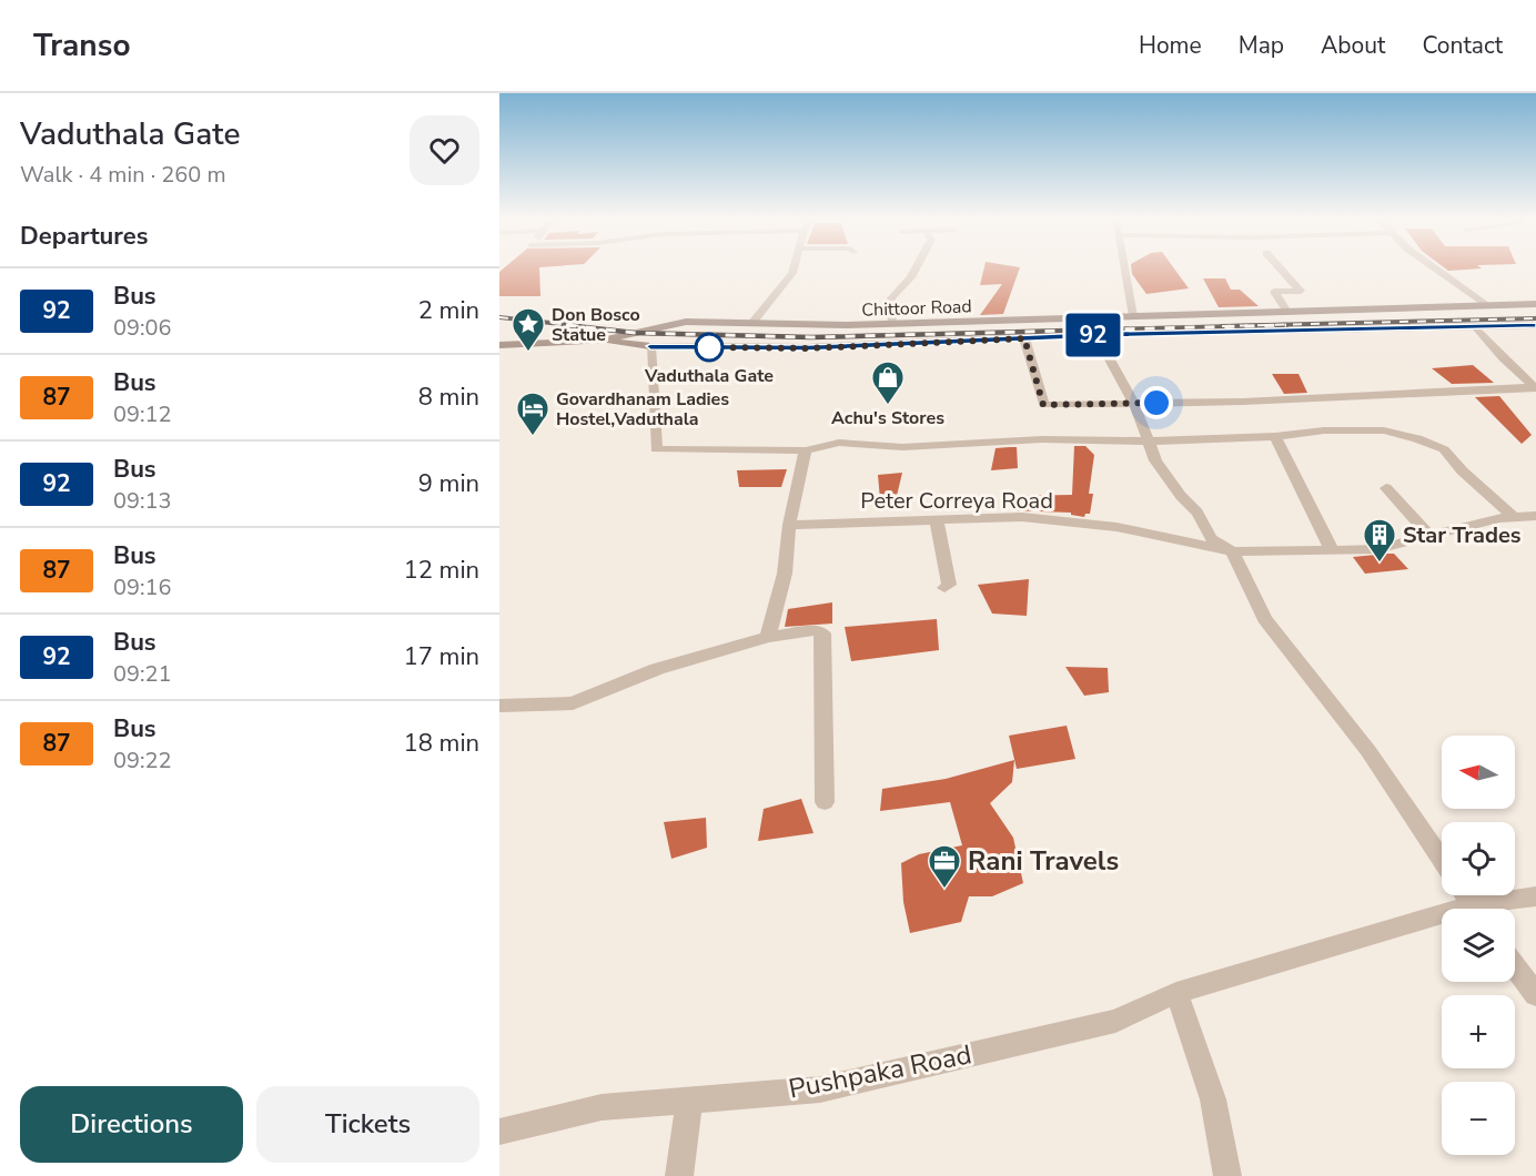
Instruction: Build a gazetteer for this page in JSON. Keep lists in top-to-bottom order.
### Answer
{
  "streets": {
    "main road": ["Chittoor Road"],
    "street": ["Peter Correya Road", "Pushpaka Road"]
  },
  "places": {
    "other": ["Vaduthala Gate"],
    "place": ["Don Bosco Statue"],
    "shop": ["Achu's Stores"],
    "hotel": ["Govardhanam Ladies Hostel,Vaduthala"],
    "building": ["Star Trades"],
    "office": ["Rani Travels"]
  },
  "lines": ["bus line 92"],
  "north": "left",
  "page": {
    "header": "Transo",
    "nav": [
      "Home",
      "Map",
      "About",
      "Contact"
    ],
    "heading": [
      ["Vaduthala Gate", "Walk · 4 min · 260 m"],
      "Departures"
    ],
    "on_map": "92",
    "list": [
      {
        "mark": "92",
        "name": "Bus",
        "note": "09:06",
        "value": "2 min"
      },
      {
        "mark": "87",
        "name": "Bus",
        "note": "09:12",
        "value": "8 min"
      },
      {
        "mark": "92",
        "name": "Bus",
        "note": "09:13",
        "value": "9 min"
      },
      {
        "mark": "87",
        "name": "Bus",
        "note": "09:16",
        "value": "12 min"
      },
      {
        "mark": "92",
        "name": "Bus",
        "note": "09:21",
        "value": "17 min"
      },
      {
        "mark": "87",
        "name": "Bus",
        "note": "09:22",
        "value": "18 min"
      }
    ],
    "map_buttons": ["+", "−"],
    "buttons": ["Directions", "Tickets"]
  }
}
